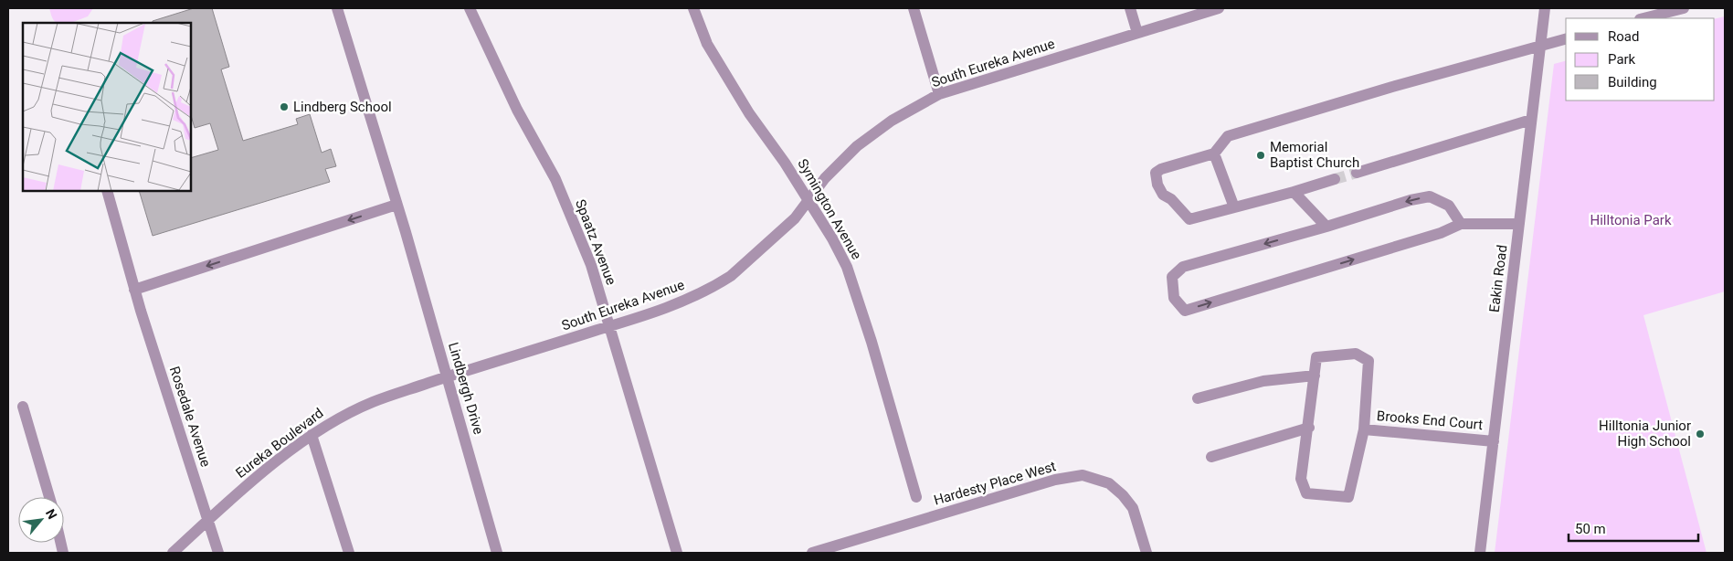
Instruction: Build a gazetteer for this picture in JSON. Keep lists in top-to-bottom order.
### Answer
{
  "streets": {
    "street": [
      "South Eureka Avenue",
      "Symington Avenue",
      "Spaatz Avenue",
      "Eakin Road",
      "Lindbergh Drive",
      "Rosedale Avenue",
      "Brooks End Court",
      "Eureka Boulevard",
      "Hardesty Place West"
    ]
  },
  "crossings": [
    ["South Eureka Avenue", "Symington Avenue"],
    ["South Eureka Avenue", "Spaatz Avenue"],
    ["South Eureka Avenue", "Lindbergh Drive"],
    ["South Eureka Avenue", "Eureka Boulevard"],
    ["Eakin Road", "Brooks End Court"],
    ["Lindbergh Drive", "Eureka Boulevard"],
    ["Rosedale Avenue", "Eureka Boulevard"]
  ],
  "parks": ["Hilltonia Park"],
  "places": ["Lindberg School", "Memorial Baptist Church", "Hilltonia Junior High School"],
  "legend": ["Road", "Park", "Building"],
  "scale_bar": "50 m",
  "north": "top right"
}
